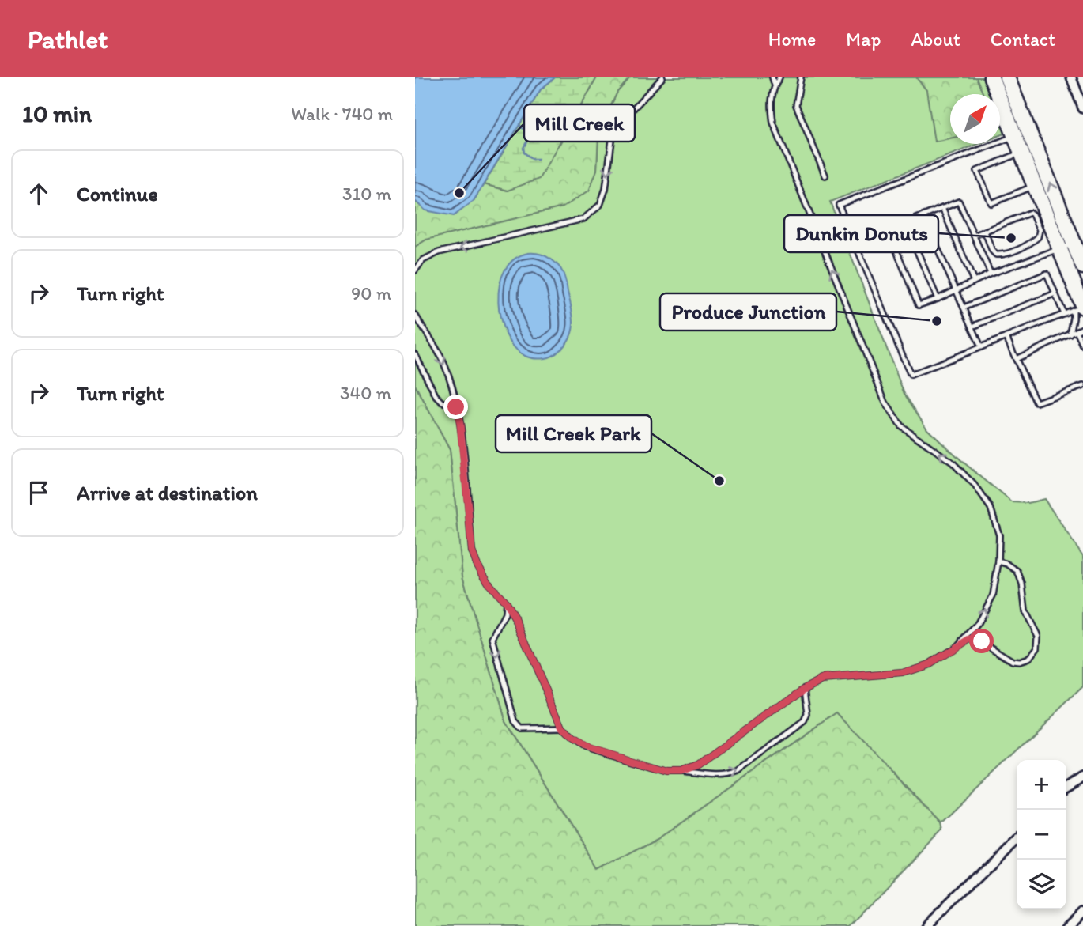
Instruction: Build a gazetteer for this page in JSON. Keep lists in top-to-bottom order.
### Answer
{
  "places": [
    "Mill Creek",
    "Dunkin Donuts",
    "Produce Junction",
    "Mill Creek Park"
  ],
  "north": "top right",
  "page": {
    "header": "Pathlet",
    "nav": [
      "Home",
      "Map",
      "About",
      "Contact"
    ],
    "heading": ["10 min", "Walk · 740 m"],
    "list": [
      ["Continue", "310 m"],
      ["Turn right", "90 m"],
      ["Turn right", "340 m"],
      "Arrive at destination"
    ],
    "map_buttons": ["+", "−"]
  }
}
